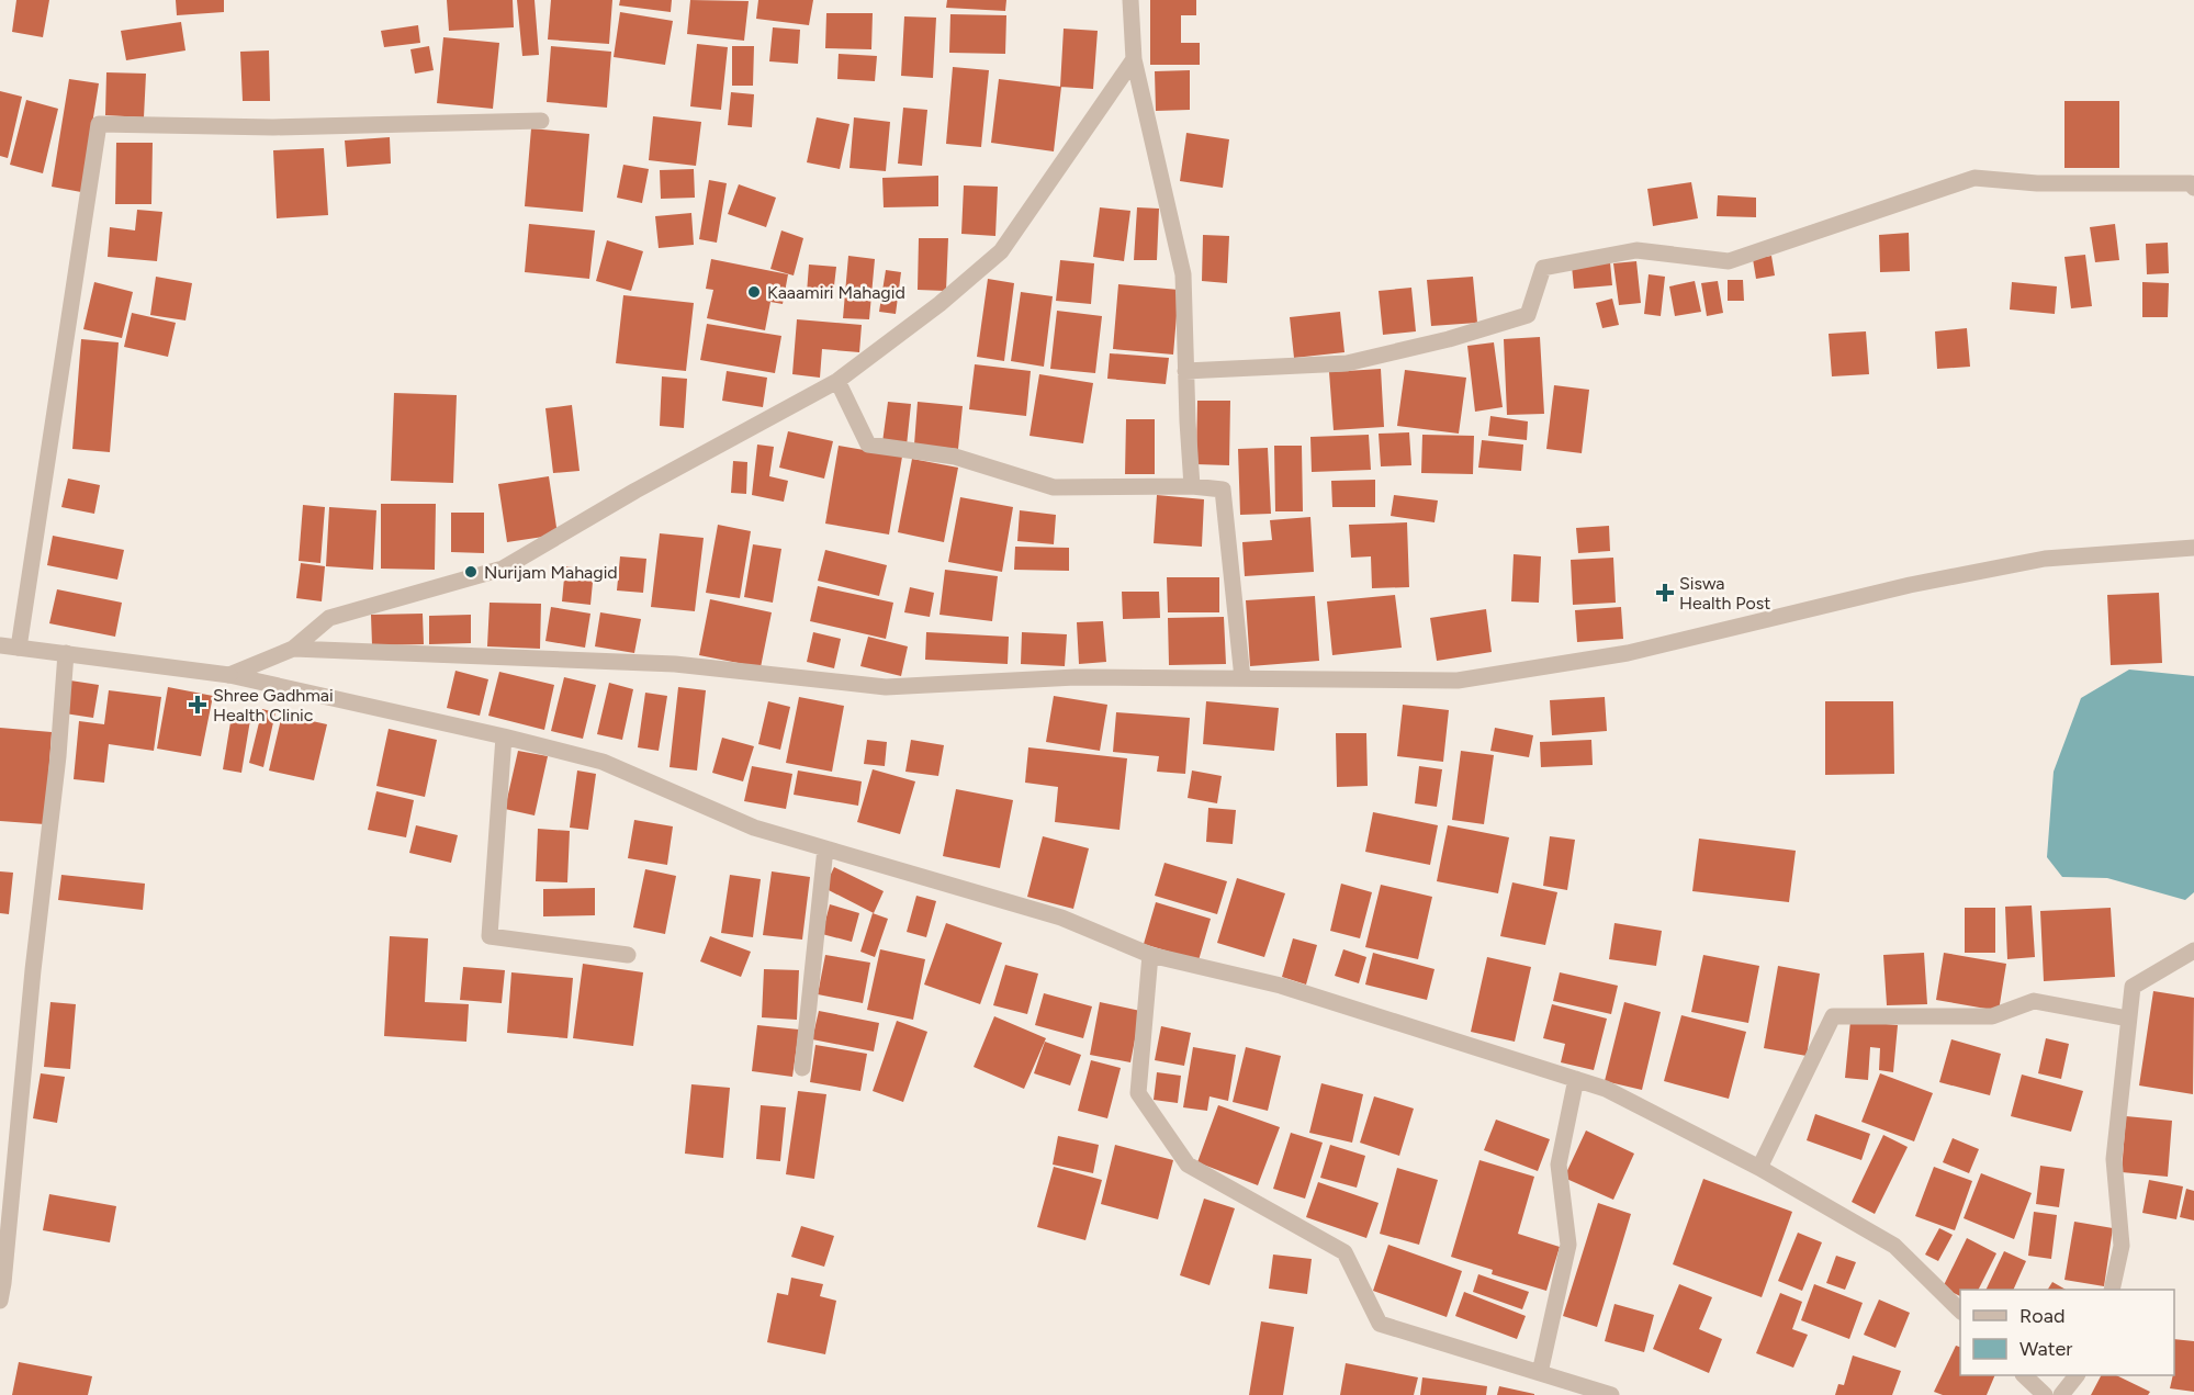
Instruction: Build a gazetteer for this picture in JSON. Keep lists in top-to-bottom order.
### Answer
{
  "places": {
    "other": ["Kaaamiri Mahagid", "Nurijam Mahagid"],
    "health": ["Siswa Health Post", "Shree Gadhmai Health Clinic"]
  },
  "legend": ["Road", "Water"]
}
